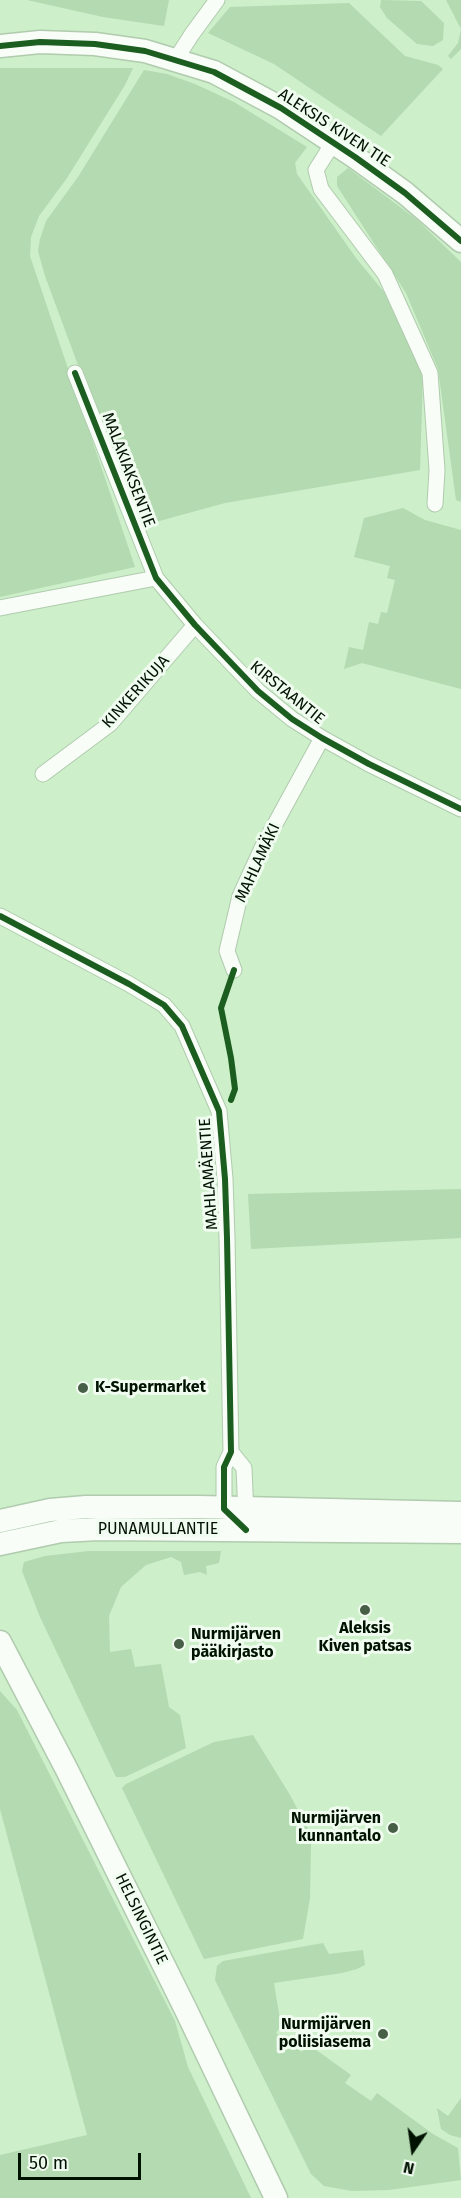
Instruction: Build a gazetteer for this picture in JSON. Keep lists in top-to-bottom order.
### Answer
{
  "streets": {
    "street": [
      "ALEKSIS KIVEN TIE",
      "MALAKIAKSENTIE",
      "KINKERIKUJA",
      "KIRSTAANTIE",
      "MAHLAMÄKI",
      "MAHLAMÄENTIE",
      "PUNAMULLANTIE",
      "HELSINGINTIE"
    ]
  },
  "crossings": [
    ["MALAKIAKSENTIE", "KIRSTAANTIE"],
    ["KINKERIKUJA", "KIRSTAANTIE"],
    ["KIRSTAANTIE", "MAHLAMÄKI"],
    ["MAHLAMÄENTIE", "PUNAMULLANTIE"]
  ],
  "places": [
    "K-Supermarket",
    "Aleksis Kiven patsas",
    "Nurmijärven pääkirjasto",
    "Nurmijärven kunnantalo",
    "Nurmijärven poliisiasema"
  ],
  "scale_bar": "50 m",
  "north": "bottom"
}
